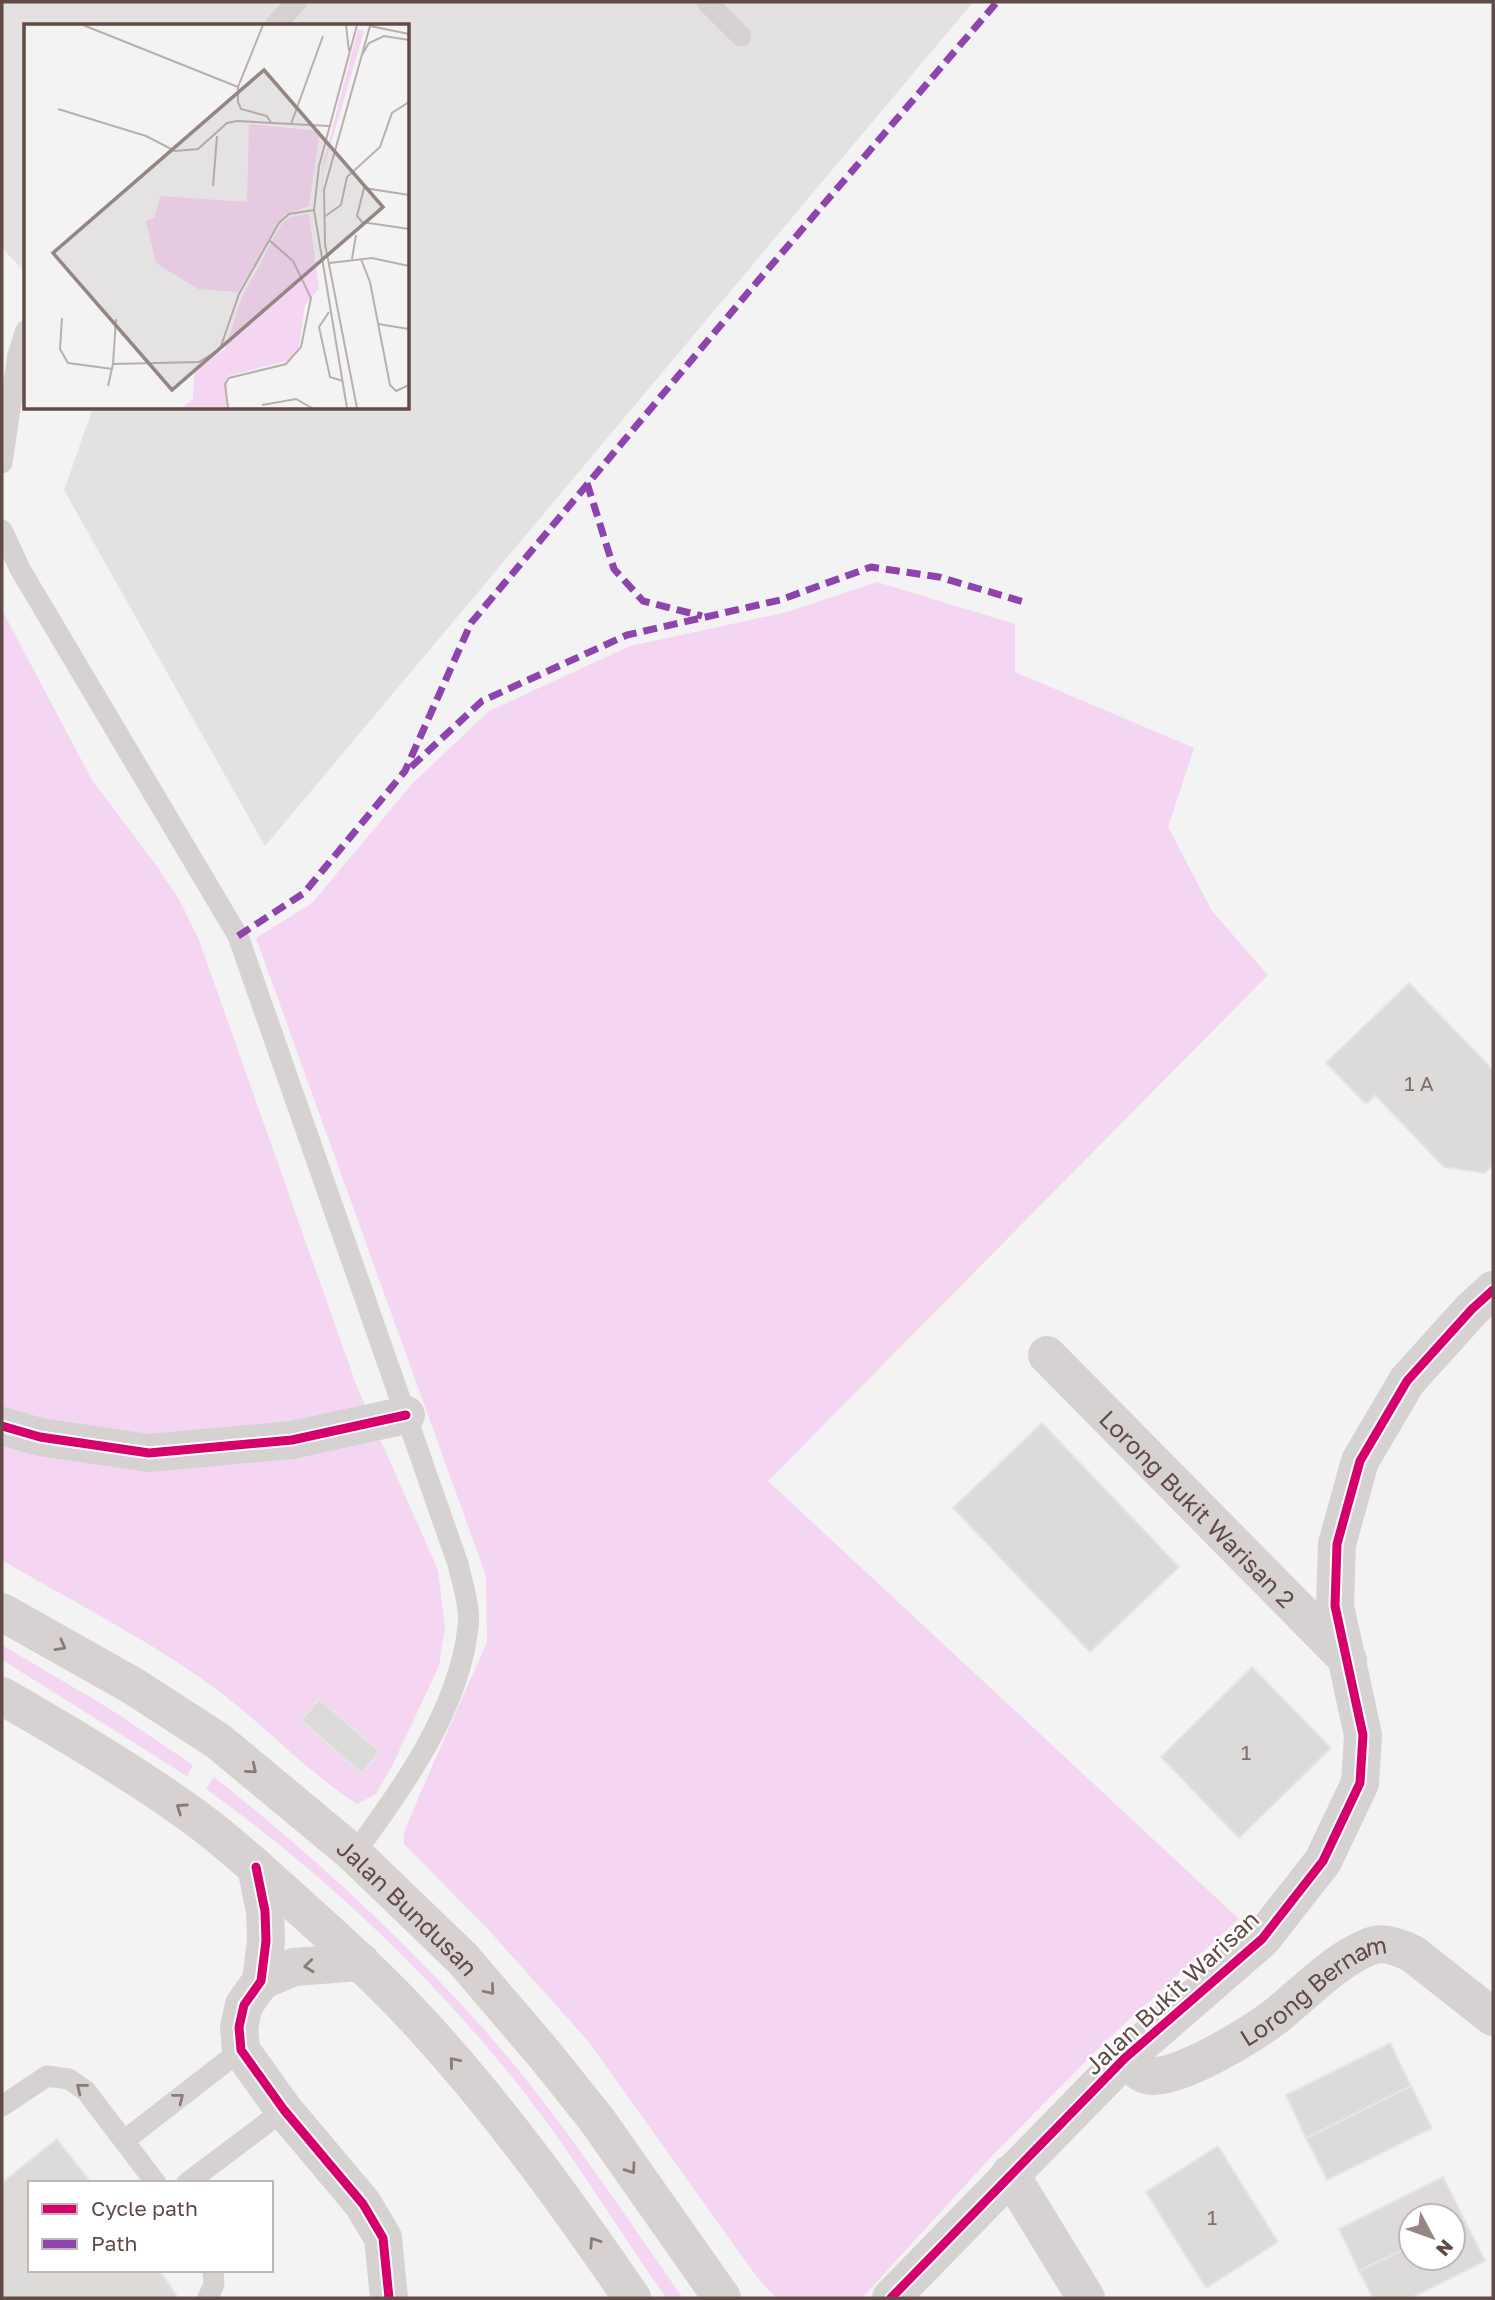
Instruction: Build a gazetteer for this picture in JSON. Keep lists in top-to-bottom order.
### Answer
{
  "streets": {
    "main road": ["Jalan Bundusan"],
    "street": ["Lorong Bukit Warisan 2", "Jalan Bukit Warisan", "Lorong Bernam"]
  },
  "crossings": [
    ["Lorong Bukit Warisan 2", "Jalan Bukit Warisan"],
    ["Jalan Bukit Warisan", "Lorong Bernam"]
  ],
  "house_numbers": ["1 A", "1", "1"],
  "legend": ["Cycle path", "Path"],
  "north": "bottom right"
}
